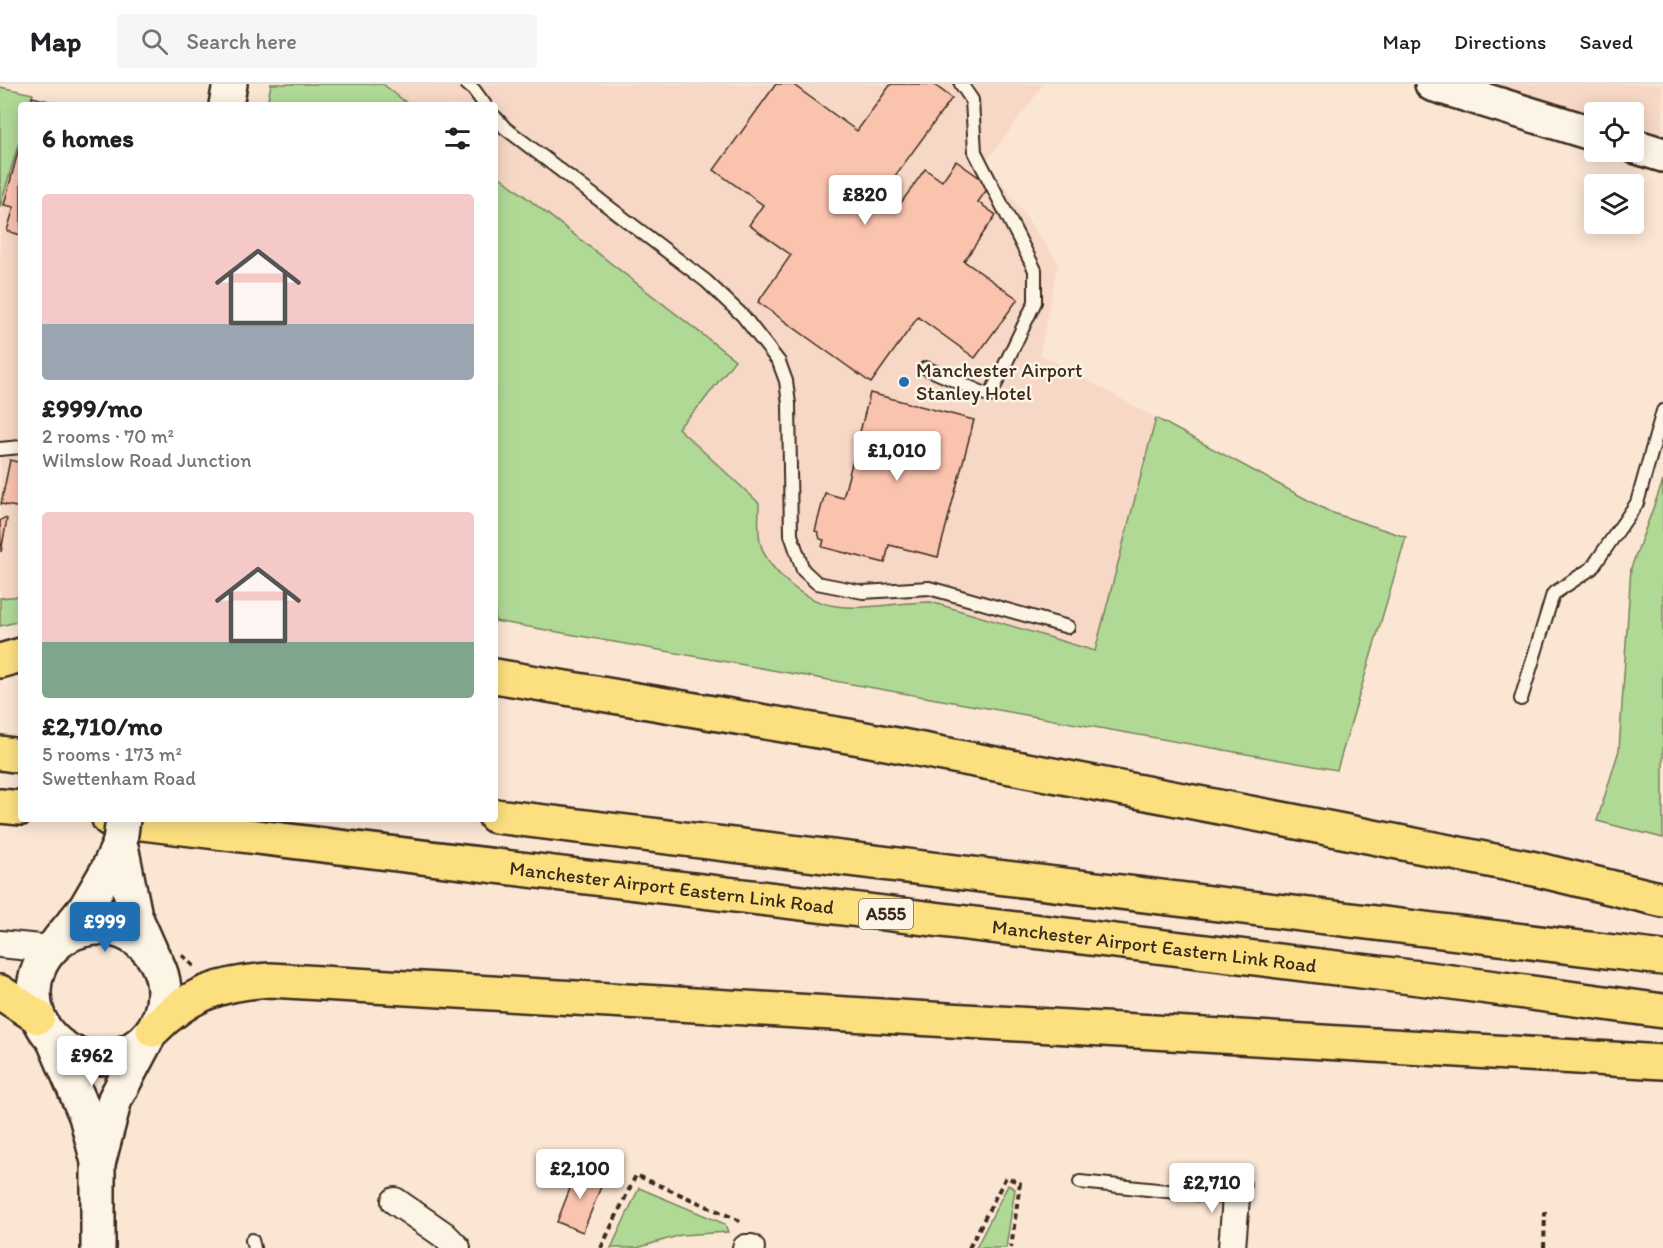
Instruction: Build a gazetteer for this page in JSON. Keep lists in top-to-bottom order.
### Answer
{
  "streets": {
    "highway": ["Manchester Airport Eastern Link Road", "A555"]
  },
  "places": ["Manchester Airport Stanley Hotel"],
  "page": {
    "header": "Map",
    "search": "Search here",
    "nav": ["Map", "Directions", "Saved"],
    "heading": "6 homes",
    "list": [
      {
        "name": "£999/mo",
        "note": "2 rooms · 70 m² · Wilmslow Road Junction"
      },
      {
        "name": "£2,710/mo",
        "note": "5 rooms · 173 m² · Swettenham Road"
      }
    ],
    "price": [
      "£820",
      "£1,010",
      "£999",
      "£962",
      "£2,100",
      "£2,710"
    ]
  }
}
